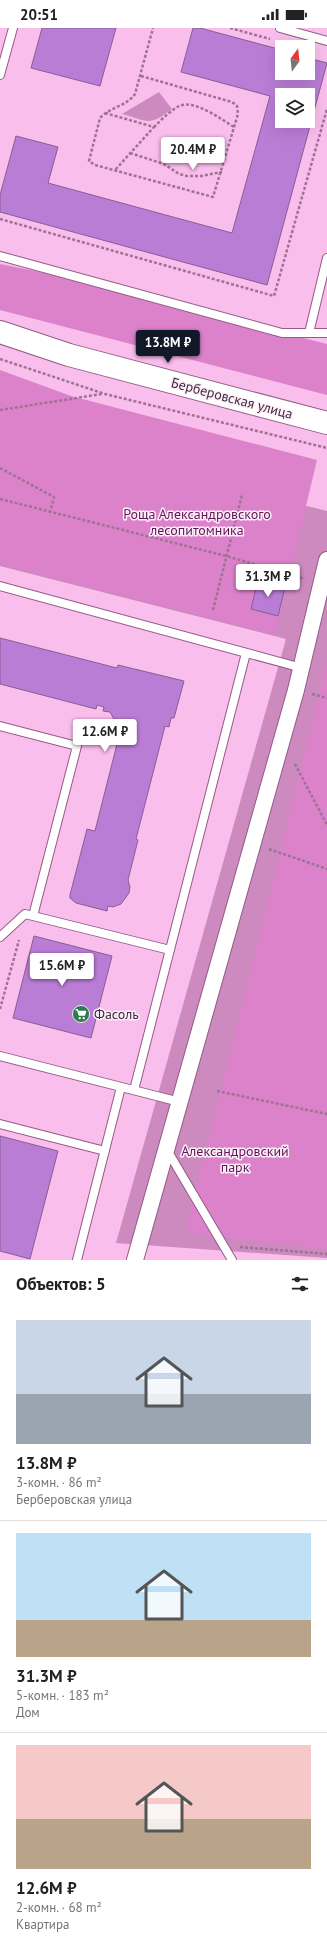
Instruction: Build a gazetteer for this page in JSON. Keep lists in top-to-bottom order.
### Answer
{
  "streets": {
    "street": ["Берберовская улица"]
  },
  "parks": ["Роща Александровского лесопитомника", "Александровский парк"],
  "places": {
    "supermarket": ["Фасоль"]
  },
  "north": "top",
  "page": {
    "status": "20:51",
    "price": [
      "20.4M ₽",
      "13.8M ₽",
      "31.3M ₽",
      "12.6M ₽",
      "15.6M ₽"
    ],
    "heading": "Объектов: 5",
    "list": [
      {
        "name": "13.8M ₽",
        "note": "3-комн. · 86 m² · Берберовская улица"
      },
      {
        "name": "31.3M ₽",
        "note": "5-комн. · 183 m² · Дом"
      },
      {
        "name": "12.6M ₽",
        "note": "2-комн. · 68 m² · Квартира"
      }
    ]
  }
}
